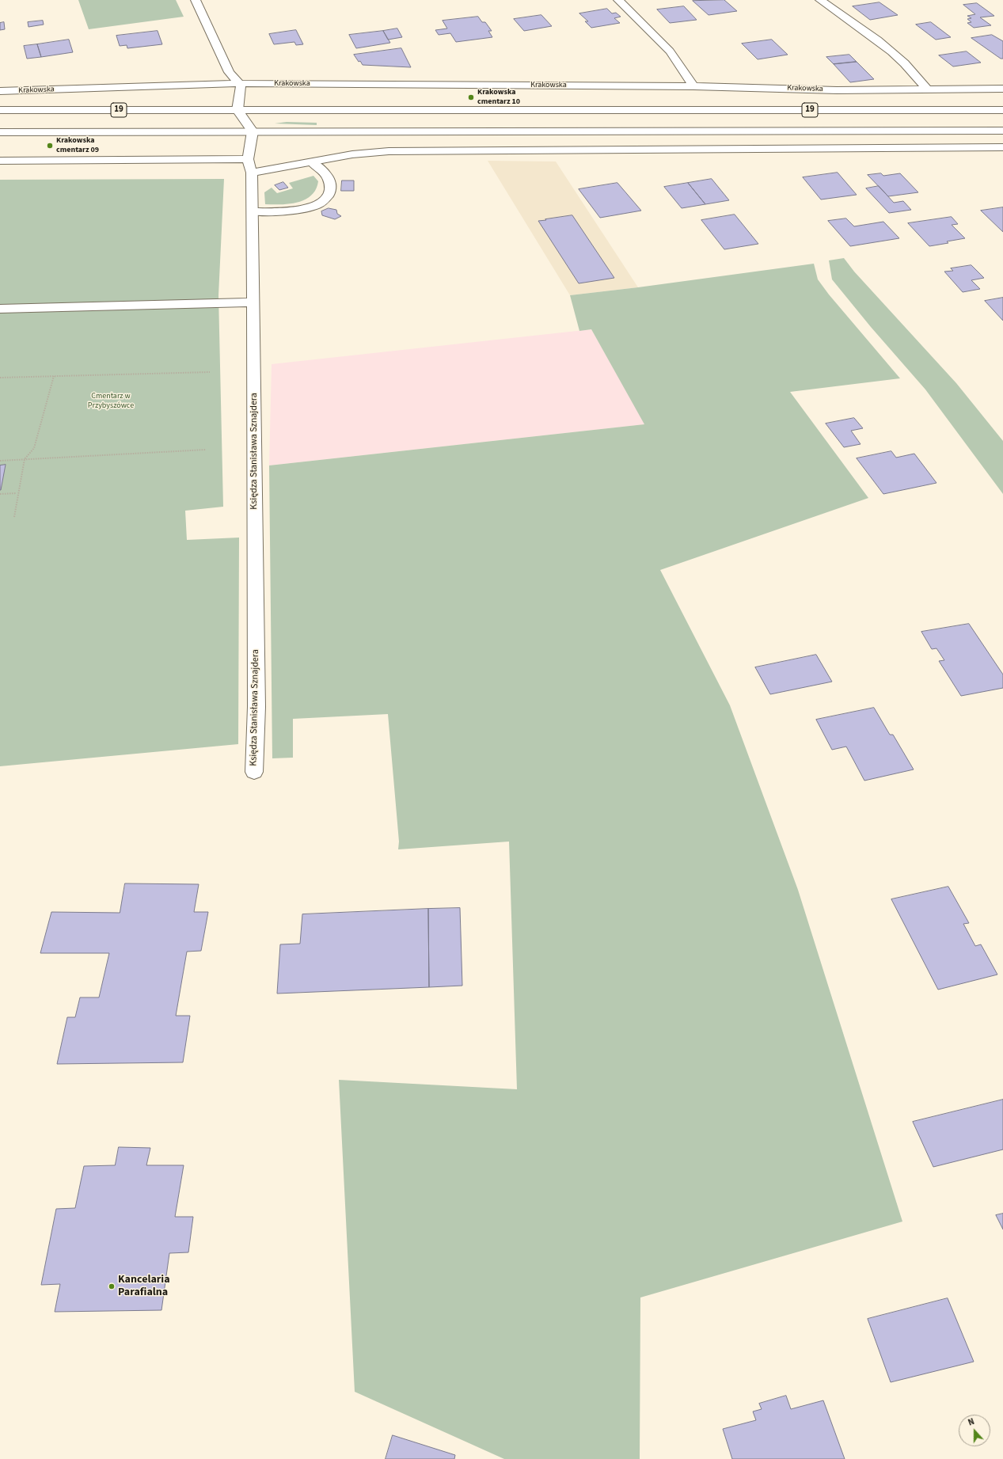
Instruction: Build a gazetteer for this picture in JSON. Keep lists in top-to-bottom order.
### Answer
{
  "streets": {
    "street": ["Krakowska", "19", "Księdza Stanisława Sznajdera"]
  },
  "crossings": [
    ["19", "Księdza Stanisława Sznajdera"]
  ],
  "parks": ["Cmentarz w Przybyszówce"],
  "places": ["Krakowska cmentarz 10", "Krakowska cmentarz 09", "Kancelaria Parafialna"],
  "north": "top"
}
